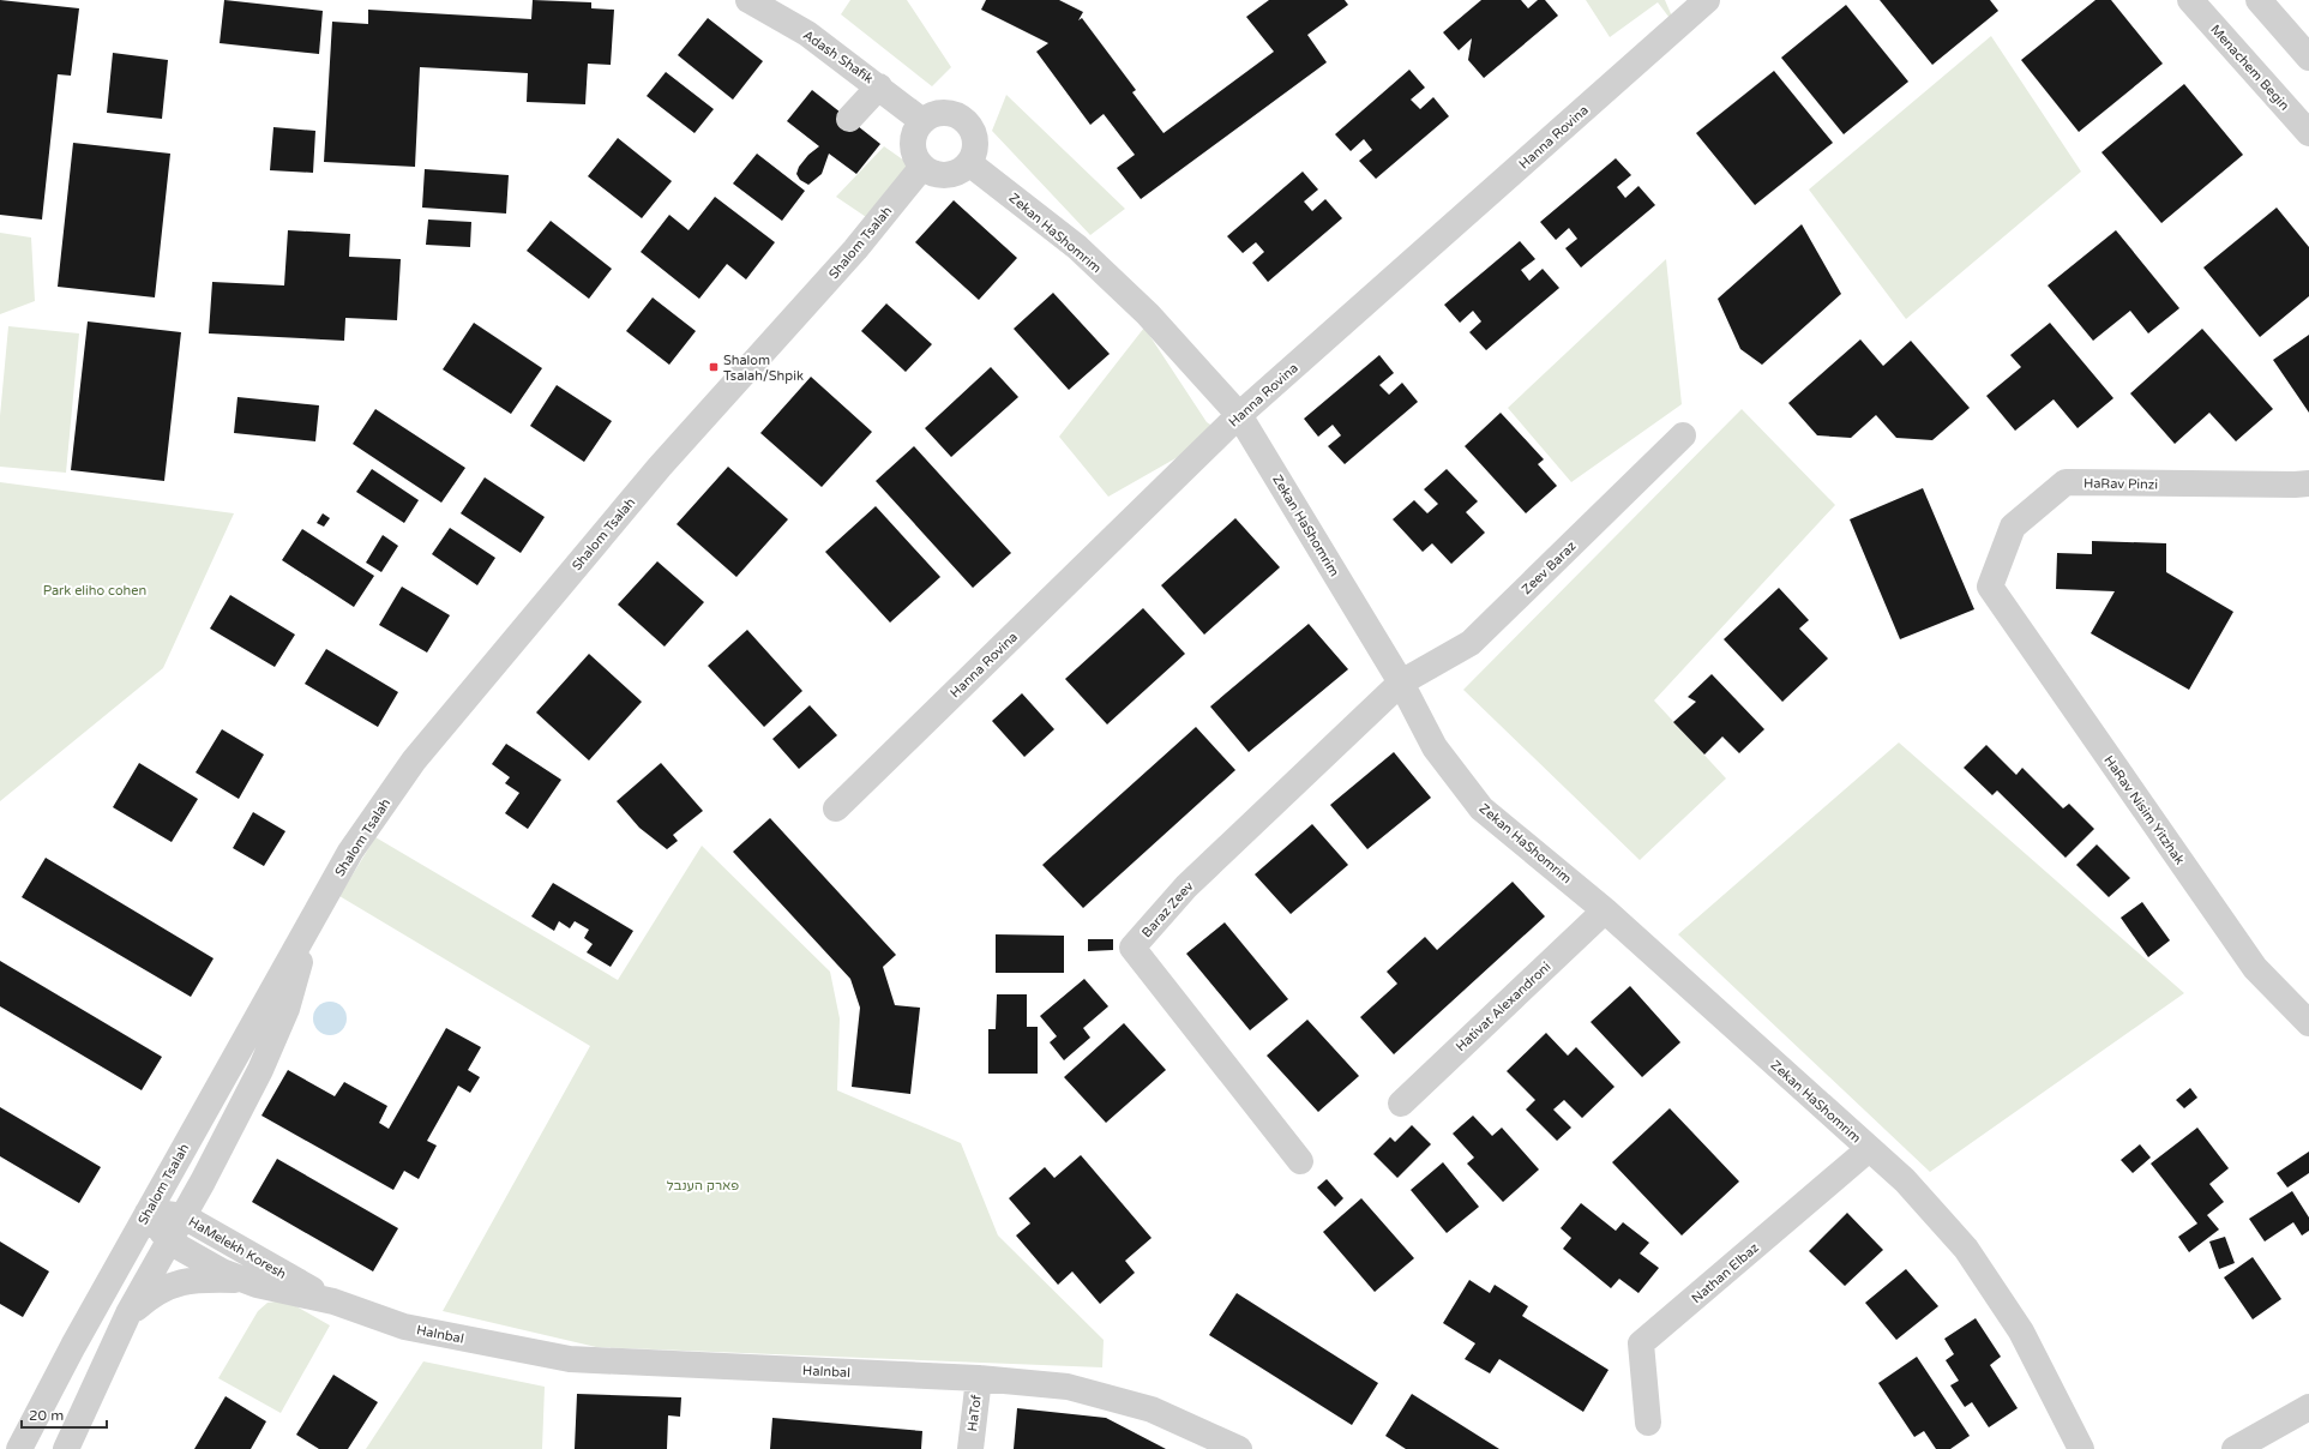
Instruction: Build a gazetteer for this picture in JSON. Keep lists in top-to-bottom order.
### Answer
{
  "streets": {
    "street": [
      "Adash Shafik",
      "Menachem Begin",
      "Hanna Rovina",
      "Zekan HaShomrim",
      "Shalom Tsalah",
      "HaRav Pinzi",
      "Zeev Baraz",
      "HaRav Nisim Yitzhak",
      "Baraz Zeev",
      "Hativat Alexandroni",
      "HaMelekh Koresh",
      "Nathan Elbaz",
      "HaInbal",
      "HaTof"
    ]
  },
  "crossings": [
    ["Adash Shafik", "Zekan HaShomrim"],
    ["Adash Shafik", "Shalom Tsalah"],
    ["Hanna Rovina", "Zekan HaShomrim"],
    ["Zekan HaShomrim", "Shalom Tsalah"],
    ["Zekan HaShomrim", "Zeev Baraz"],
    ["Zekan HaShomrim", "Baraz Zeev"],
    ["Zekan HaShomrim", "Hativat Alexandroni"],
    ["Zekan HaShomrim", "Nathan Elbaz"],
    ["Shalom Tsalah", "HaMelekh Koresh"],
    ["HaRav Pinzi", "HaRav Nisim Yitzhak"],
    ["Zeev Baraz", "Baraz Zeev"],
    ["HaMelekh Koresh", "HaInbal"],
    ["HaInbal", "HaTof"]
  ],
  "parks": ["Park eliho cohen", "פארק הענבל"],
  "places": {
    "transit": ["Shalom Tsalah/Shpik"]
  },
  "scale_bar": "20 m"
}
